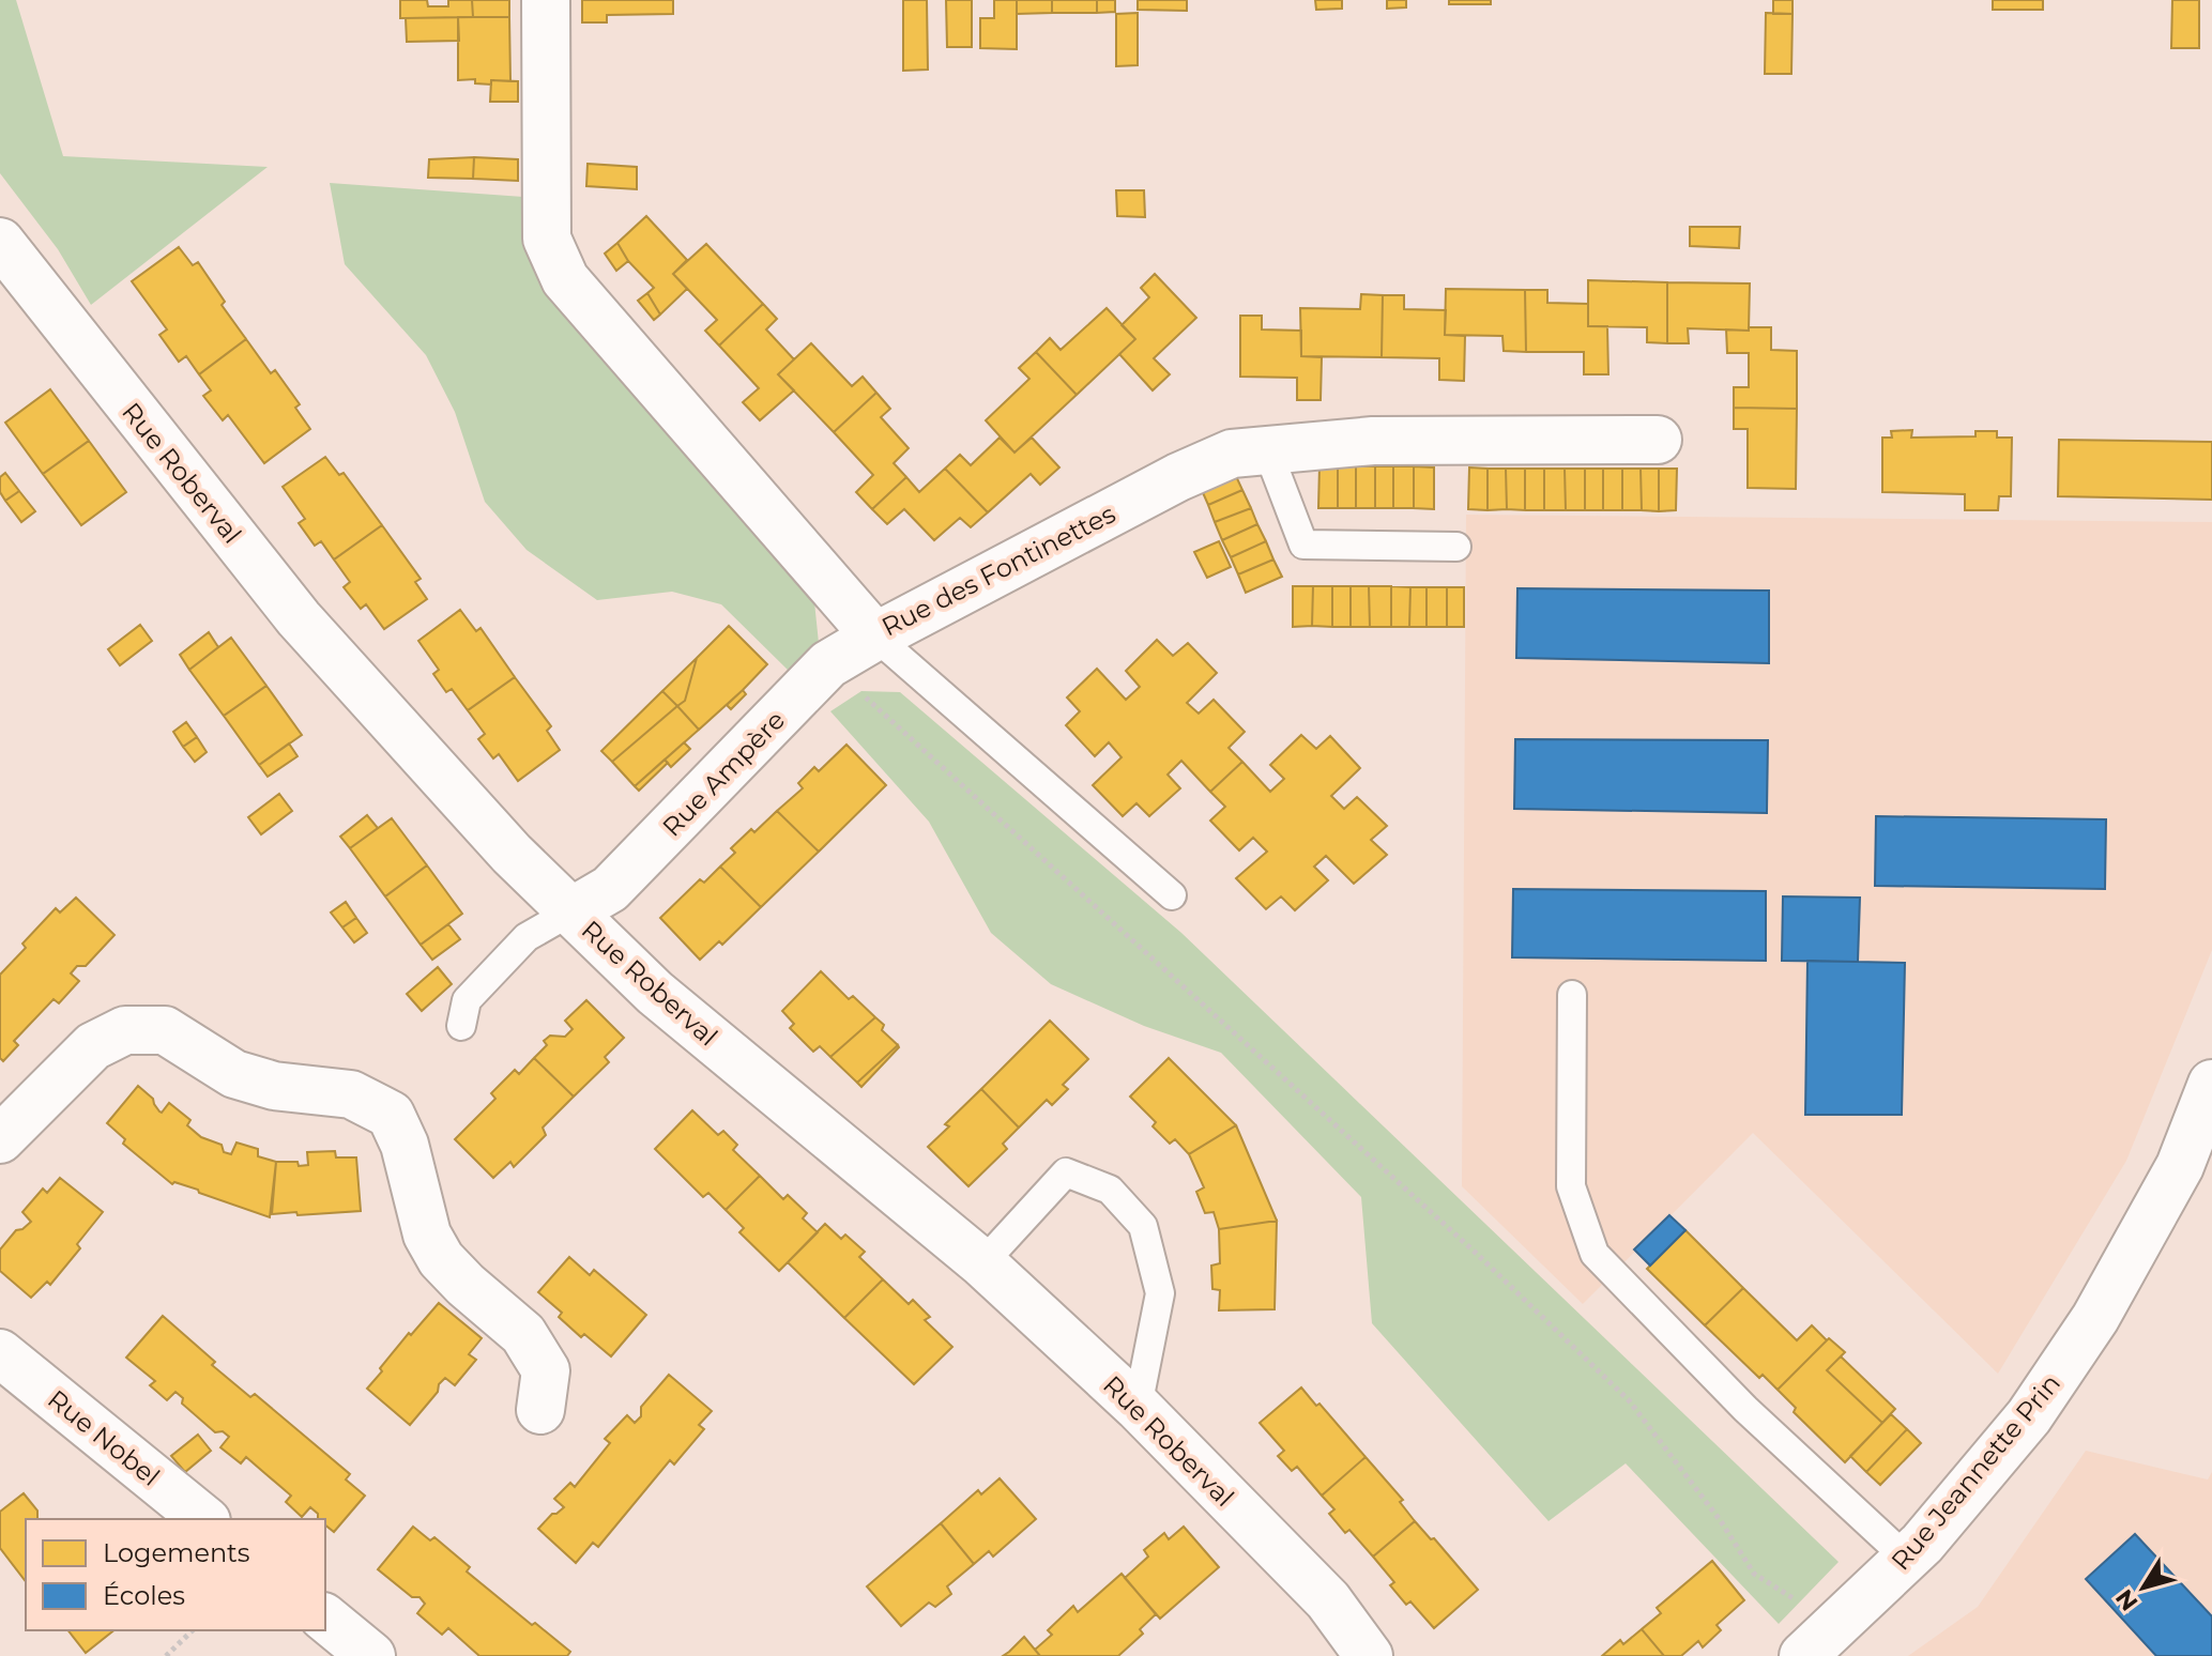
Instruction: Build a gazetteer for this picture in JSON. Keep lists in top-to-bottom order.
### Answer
{
  "streets": {
    "street": [
      "Rue Roberval",
      "Rue des Fontinettes",
      "Rue Ampère",
      "Rue Nobel",
      "Rue Jeannette Prin"
    ]
  },
  "crossings": [
    ["Rue Roberval", "Rue Ampère"],
    ["Rue des Fontinettes", "Rue Ampère"]
  ],
  "legend": ["Logements", "Écoles"],
  "north": "bottom left"
}
